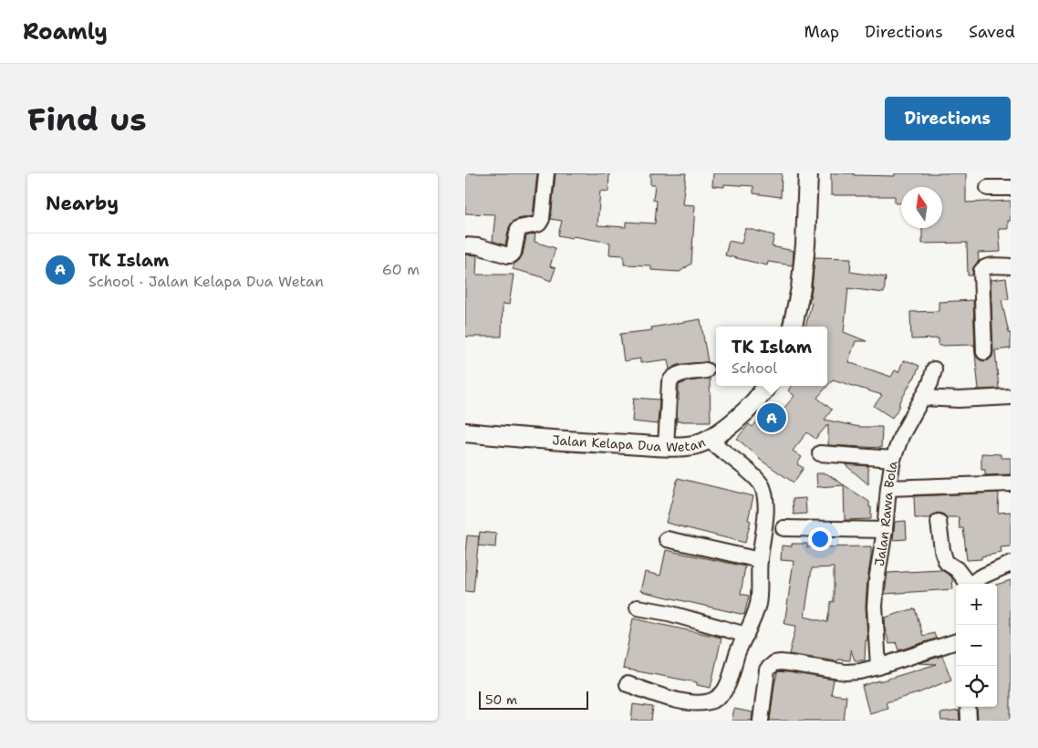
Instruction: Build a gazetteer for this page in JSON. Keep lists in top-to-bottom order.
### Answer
{
  "streets": {
    "street": ["Jalan Kelapa Dua Wetan", "Jalan Rawa Bola"]
  },
  "scale_bar": "50 m",
  "north": "top",
  "page": {
    "header": "Roamly",
    "nav": ["Map", "Directions", "Saved"],
    "buttons": "Directions",
    "title": "Find us",
    "heading": "Nearby",
    "list": [
      {
        "mark": "A",
        "name": "TK Islam",
        "note": "School · Jalan Kelapa Dua Wetan",
        "value": "60 m"
      }
    ],
    "popup": ["TK Islam", "School"],
    "pins": "A",
    "map_buttons": ["+", "−"],
    "scale": "50 m"
  }
}
